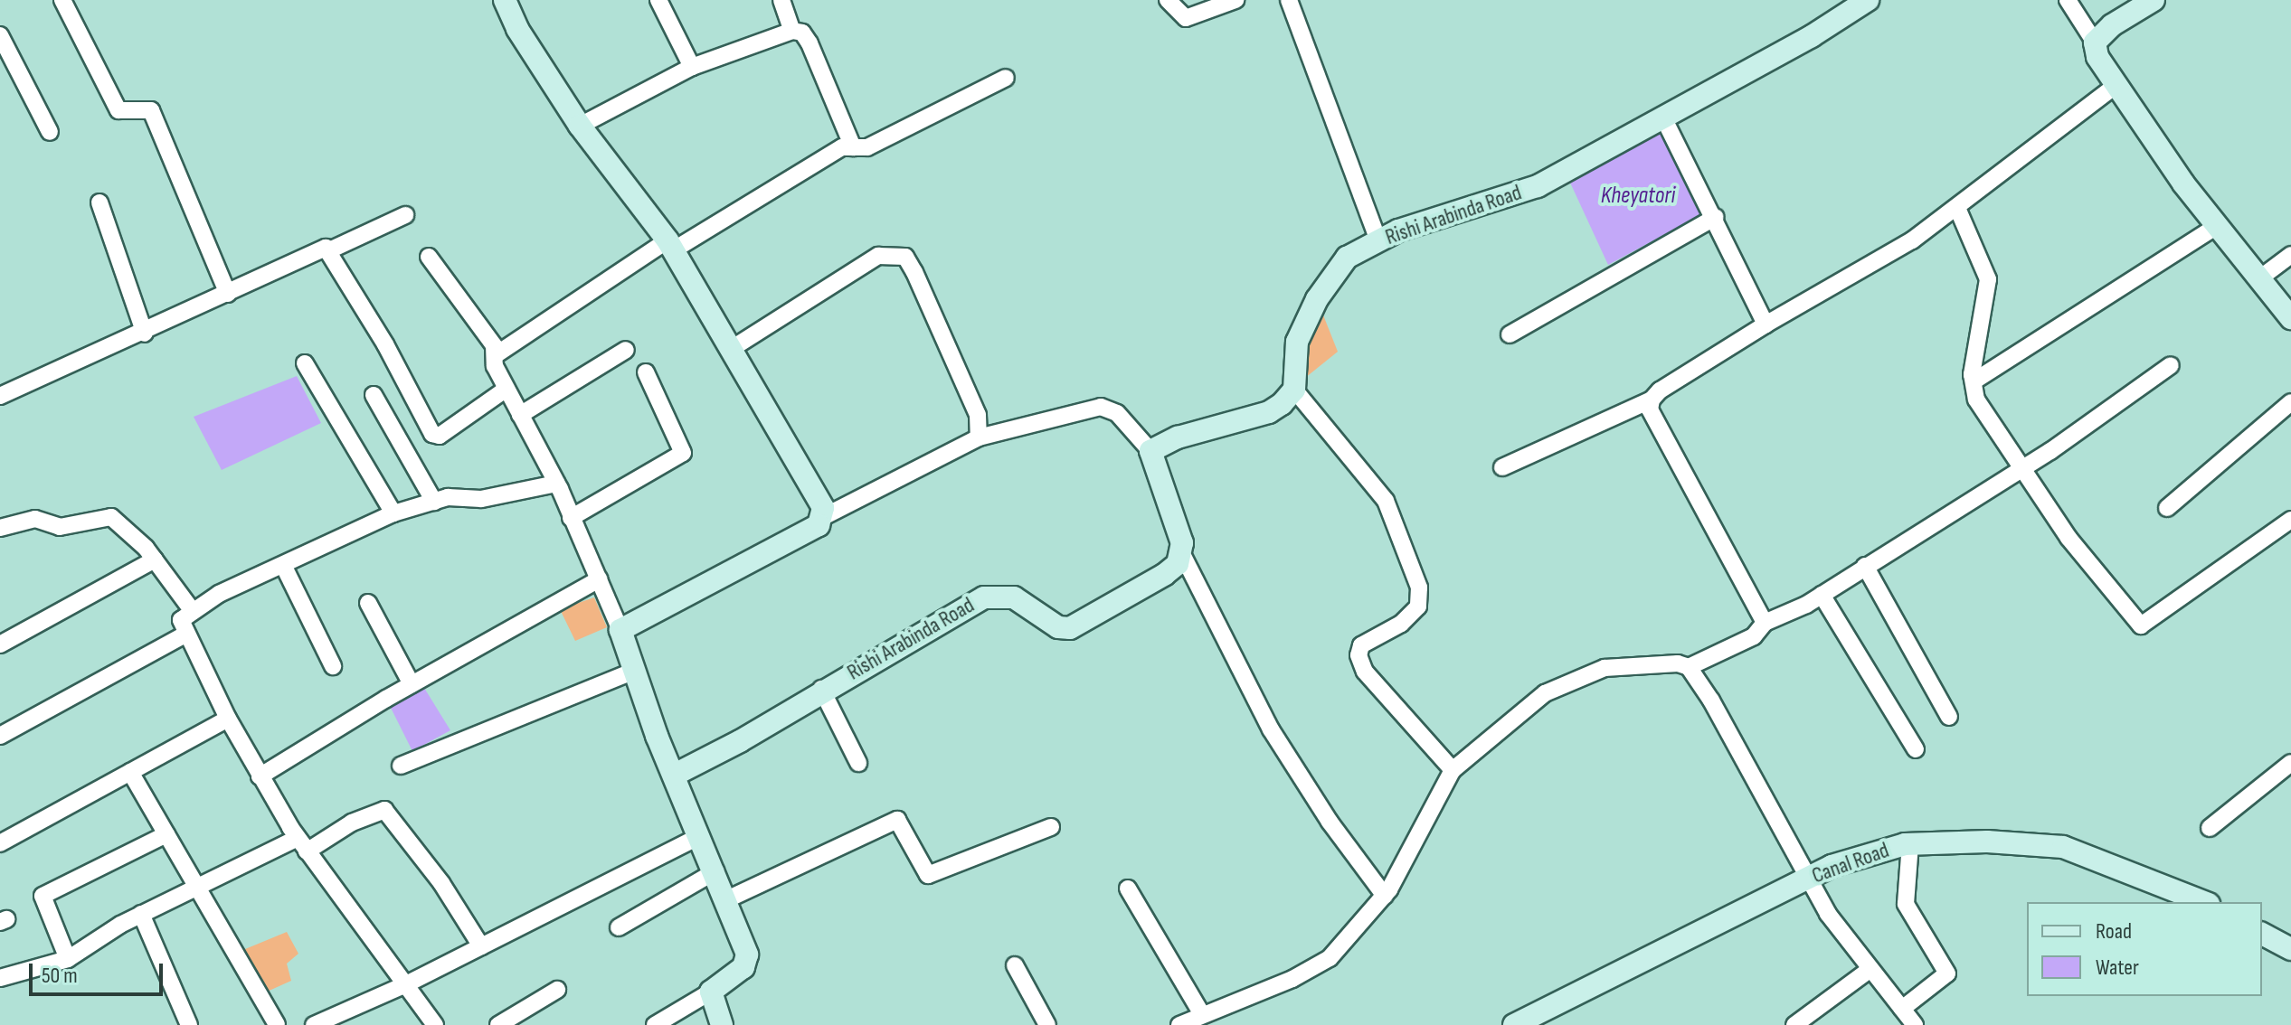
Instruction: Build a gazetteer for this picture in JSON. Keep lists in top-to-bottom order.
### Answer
{
  "streets": {
    "street": ["Rishi Arabinda Road", "Canal Road"]
  },
  "water": ["Kheyatori"],
  "legend": ["Road", "Water"],
  "scale_bar": "50 m"
}
